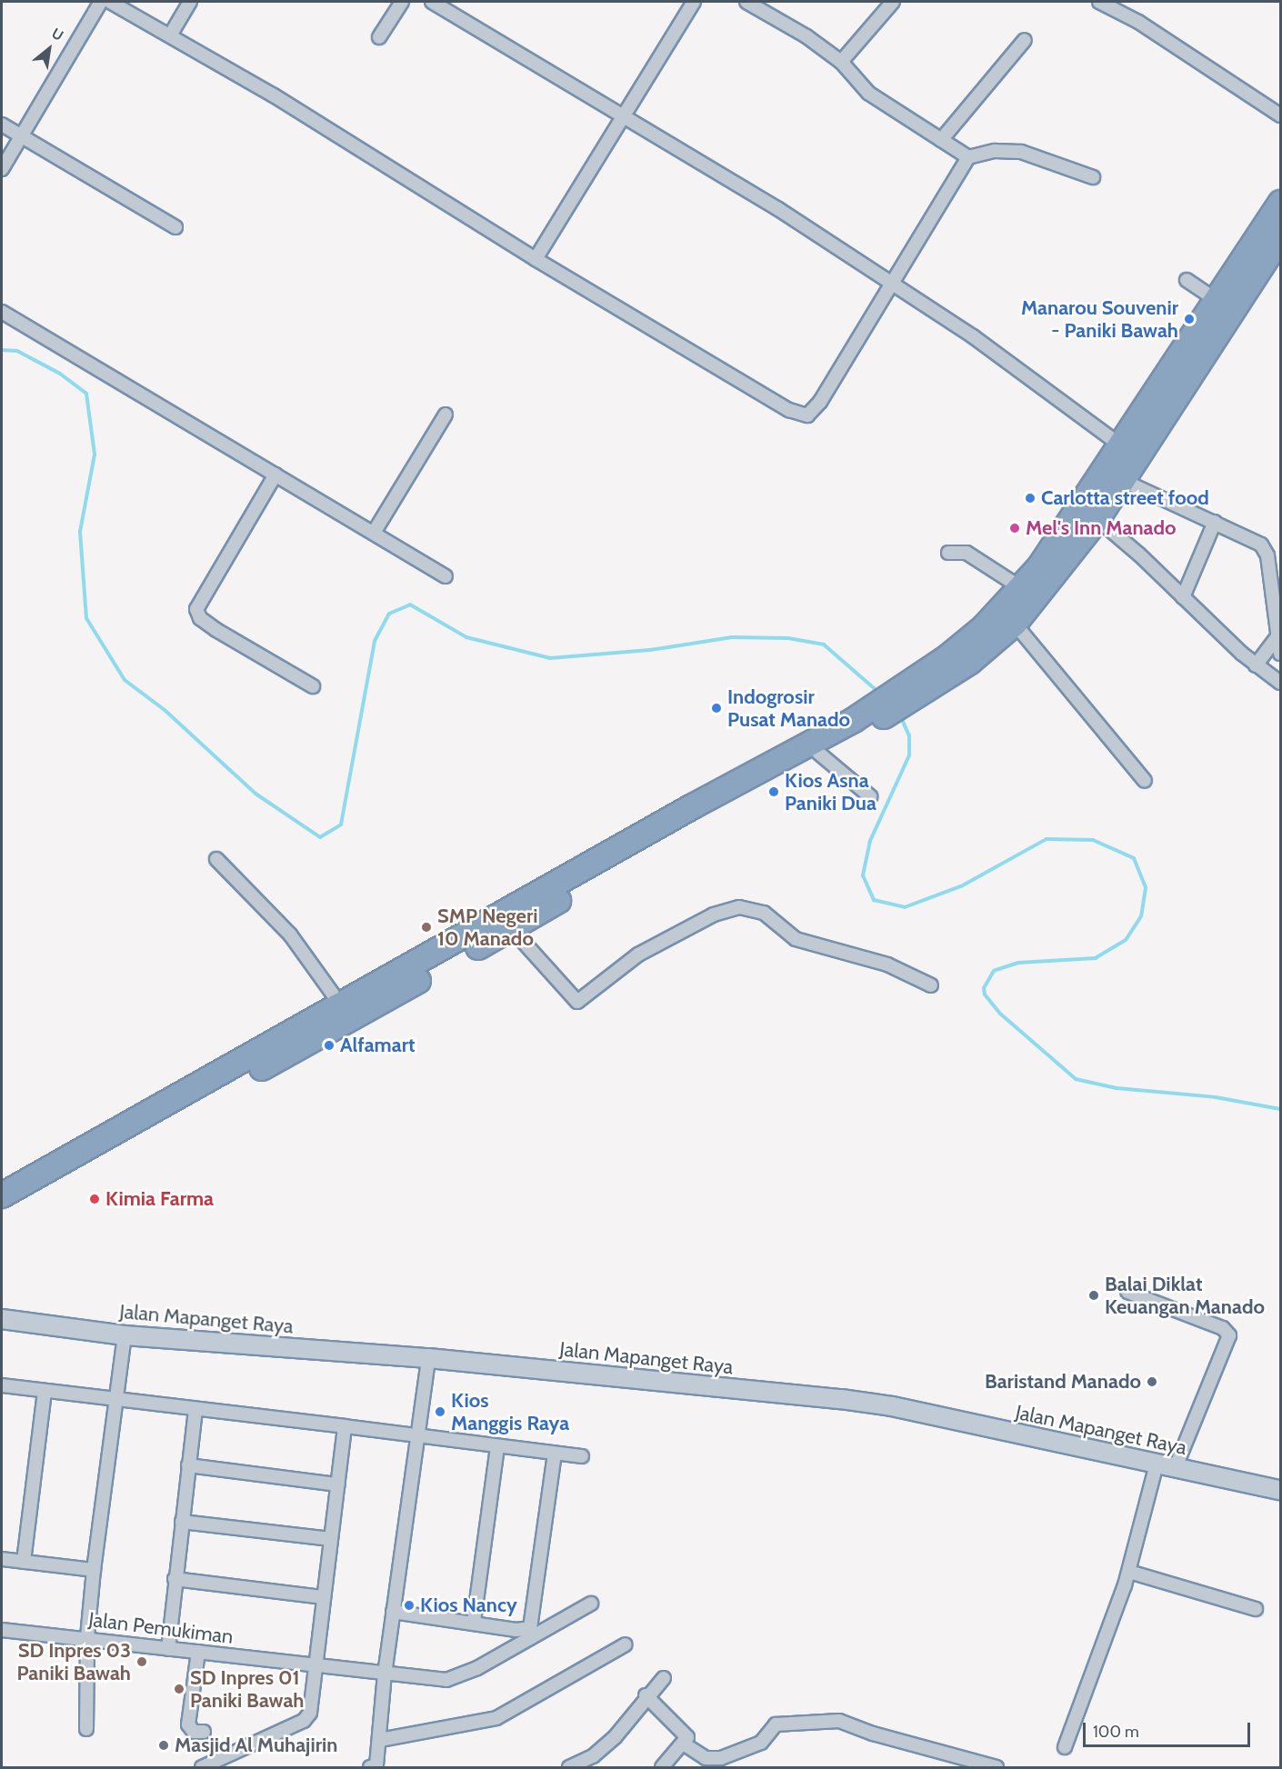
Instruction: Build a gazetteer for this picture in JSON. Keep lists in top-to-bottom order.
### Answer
{
  "streets": {
    "street": ["Jalan Mapanget Raya", "Jalan Pemukiman"]
  },
  "places": [
    "Manarou Souvenir - Paniki Bawah",
    "Carlotta street food",
    "Mel's Inn Manado",
    "Indogrosir Pusat Manado",
    "Kios Asna Paniki Dua",
    "SMP Negeri 10 Manado",
    "Alfamart",
    "Kimia Farma",
    "Balai Diklat Keuangan Manado",
    "Baristand Manado",
    "Kios Manggis Raya",
    "Kios Nancy",
    "SD Inpres 03 Paniki Bawah",
    "SD Inpres 01 Paniki Bawah",
    "Masjid Al Muhajirin"
  ],
  "scale_bar": "100 m",
  "north": "top right"
}
